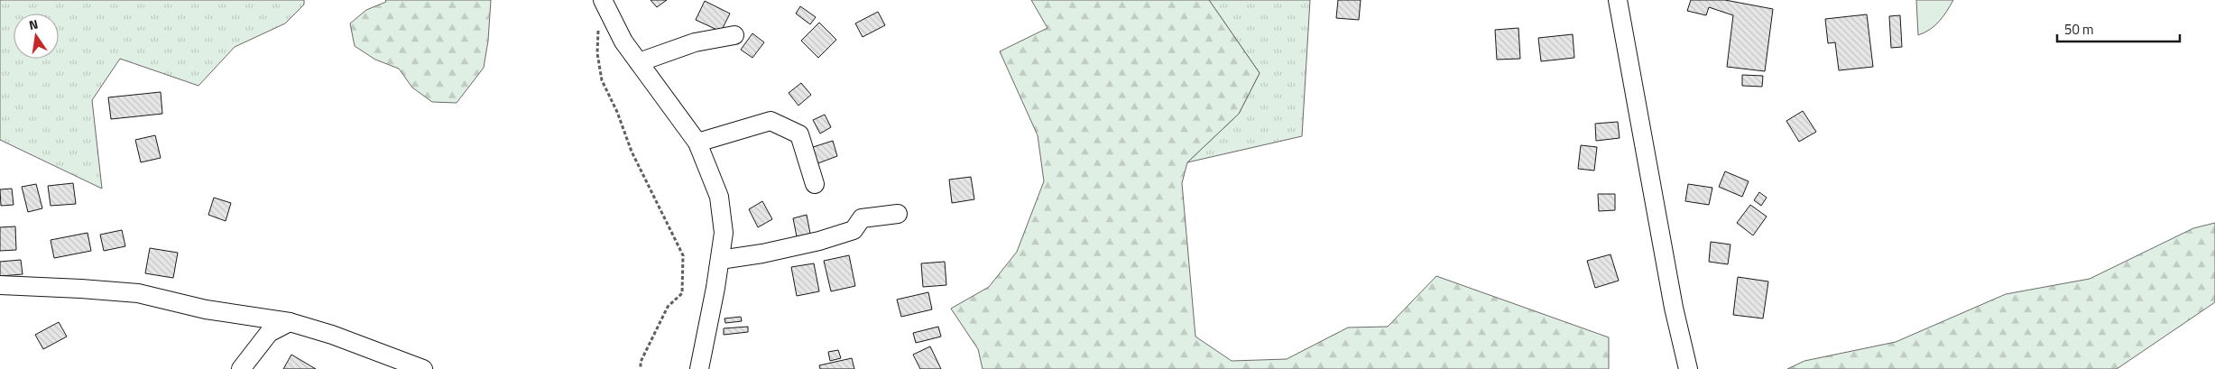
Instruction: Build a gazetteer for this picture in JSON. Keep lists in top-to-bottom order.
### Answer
{
  "scale_bar": "50 m",
  "north": "top"
}
